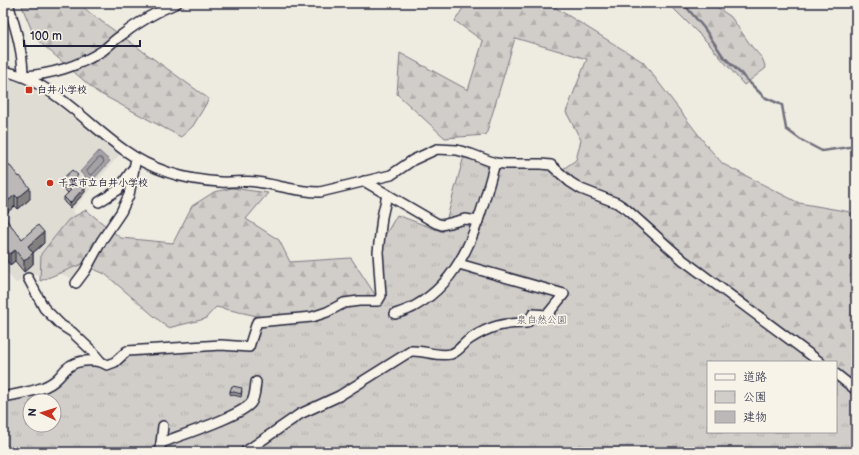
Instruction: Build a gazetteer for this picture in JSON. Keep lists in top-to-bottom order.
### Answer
{
  "parks": ["泉自然公園"],
  "places": {
    "transit": ["白井小学校"],
    "other": ["千葉市立白井小学校"]
  },
  "legend": ["道路", "公園", "建物"],
  "scale_bar": "100 m",
  "north": "left"
}
